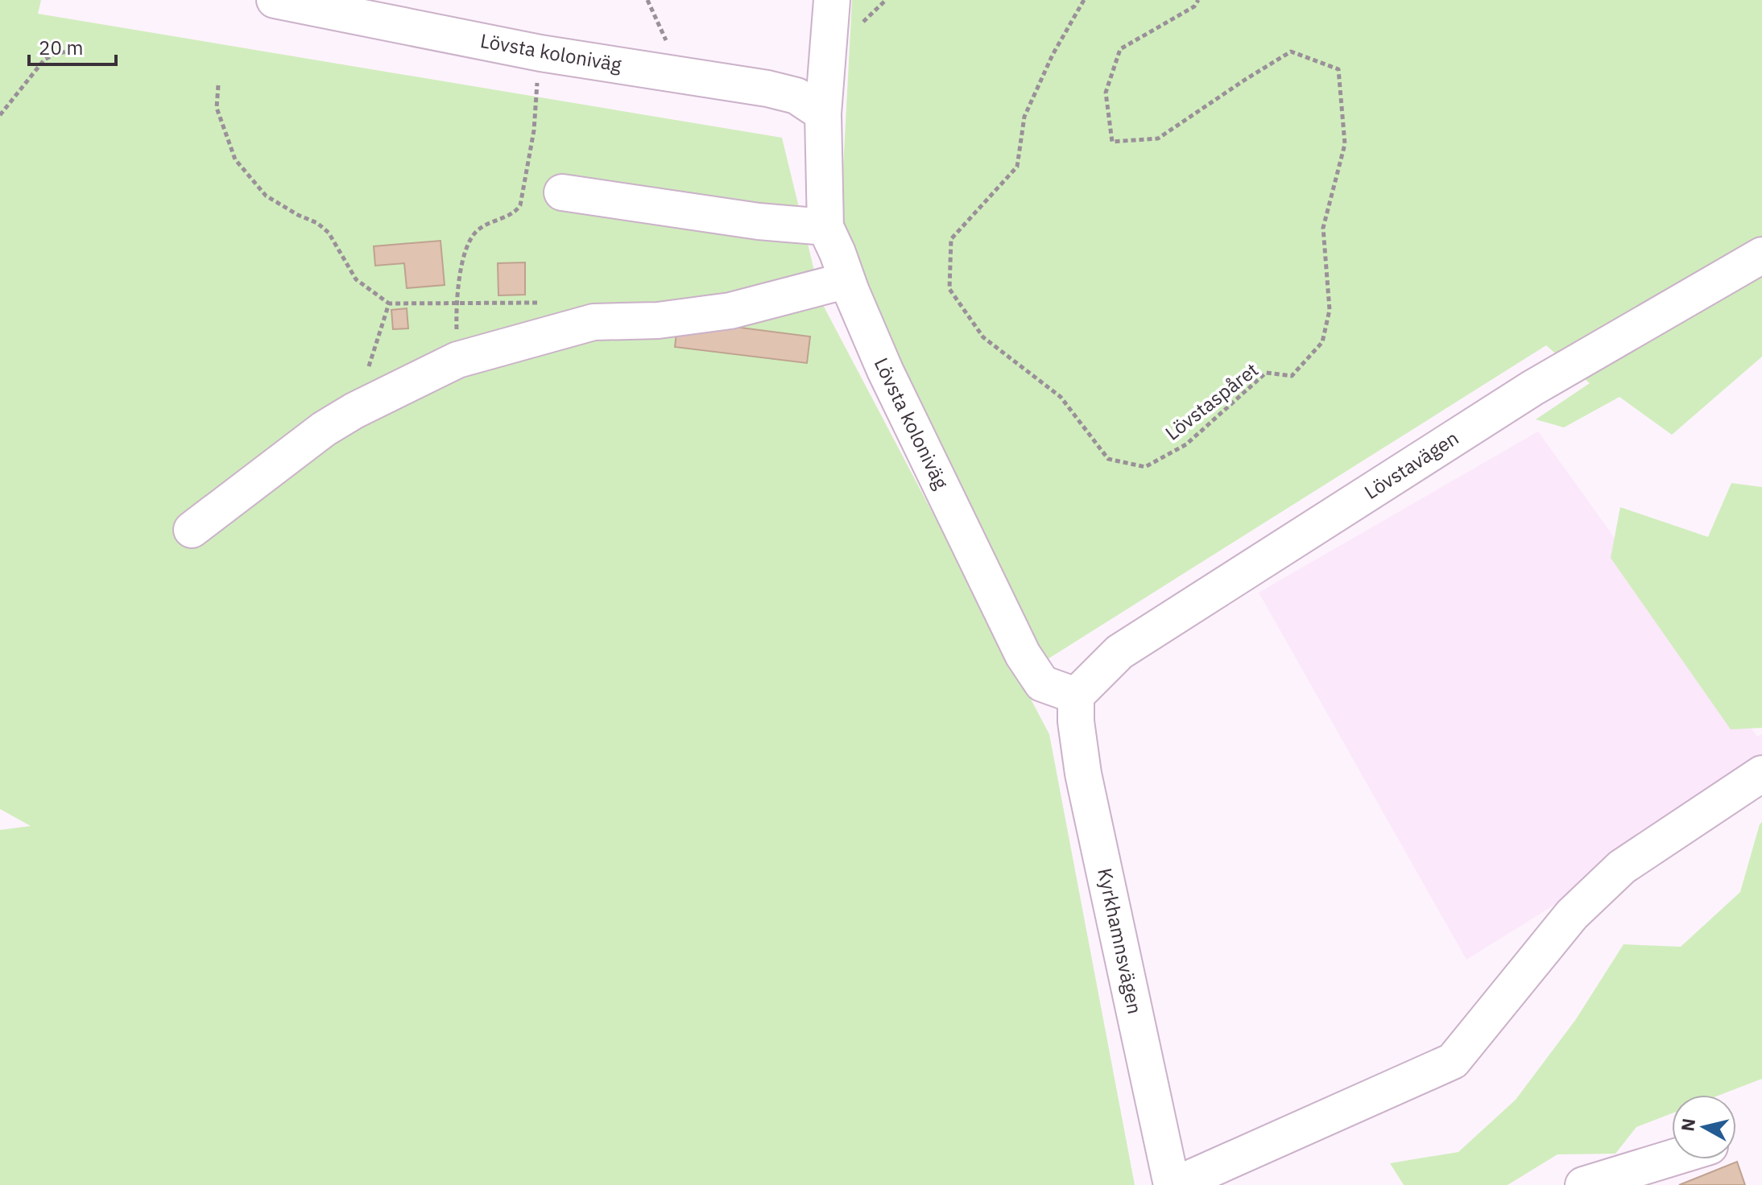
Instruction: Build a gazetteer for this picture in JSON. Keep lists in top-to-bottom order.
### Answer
{
  "streets": {
    "street": ["Lövsta koloniväg", "Lövstavägen", "Kyrkhamnsvägen"],
    "path": ["Lövstaspåret"]
  },
  "crossings": [
    ["Lövsta koloniväg", "Lövstavägen"],
    ["Lövsta koloniväg", "Kyrkhamnsvägen"],
    ["Lövstavägen", "Kyrkhamnsvägen"]
  ],
  "scale_bar": "20 m",
  "north": "left"
}
